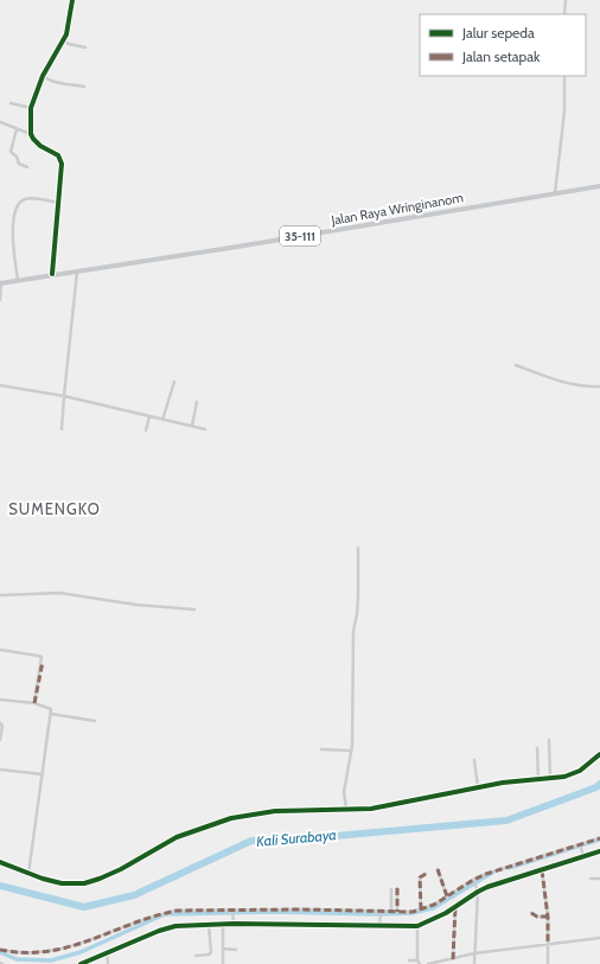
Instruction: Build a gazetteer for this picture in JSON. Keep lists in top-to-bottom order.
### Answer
{
  "streets": {
    "main road": ["Jalan Raya Wringinanom", "35-111"]
  },
  "districts": ["SUMENGKO"],
  "water": ["Kali Surabaya"],
  "legend": ["Jalur sepeda", "Jalan setapak"]
}
